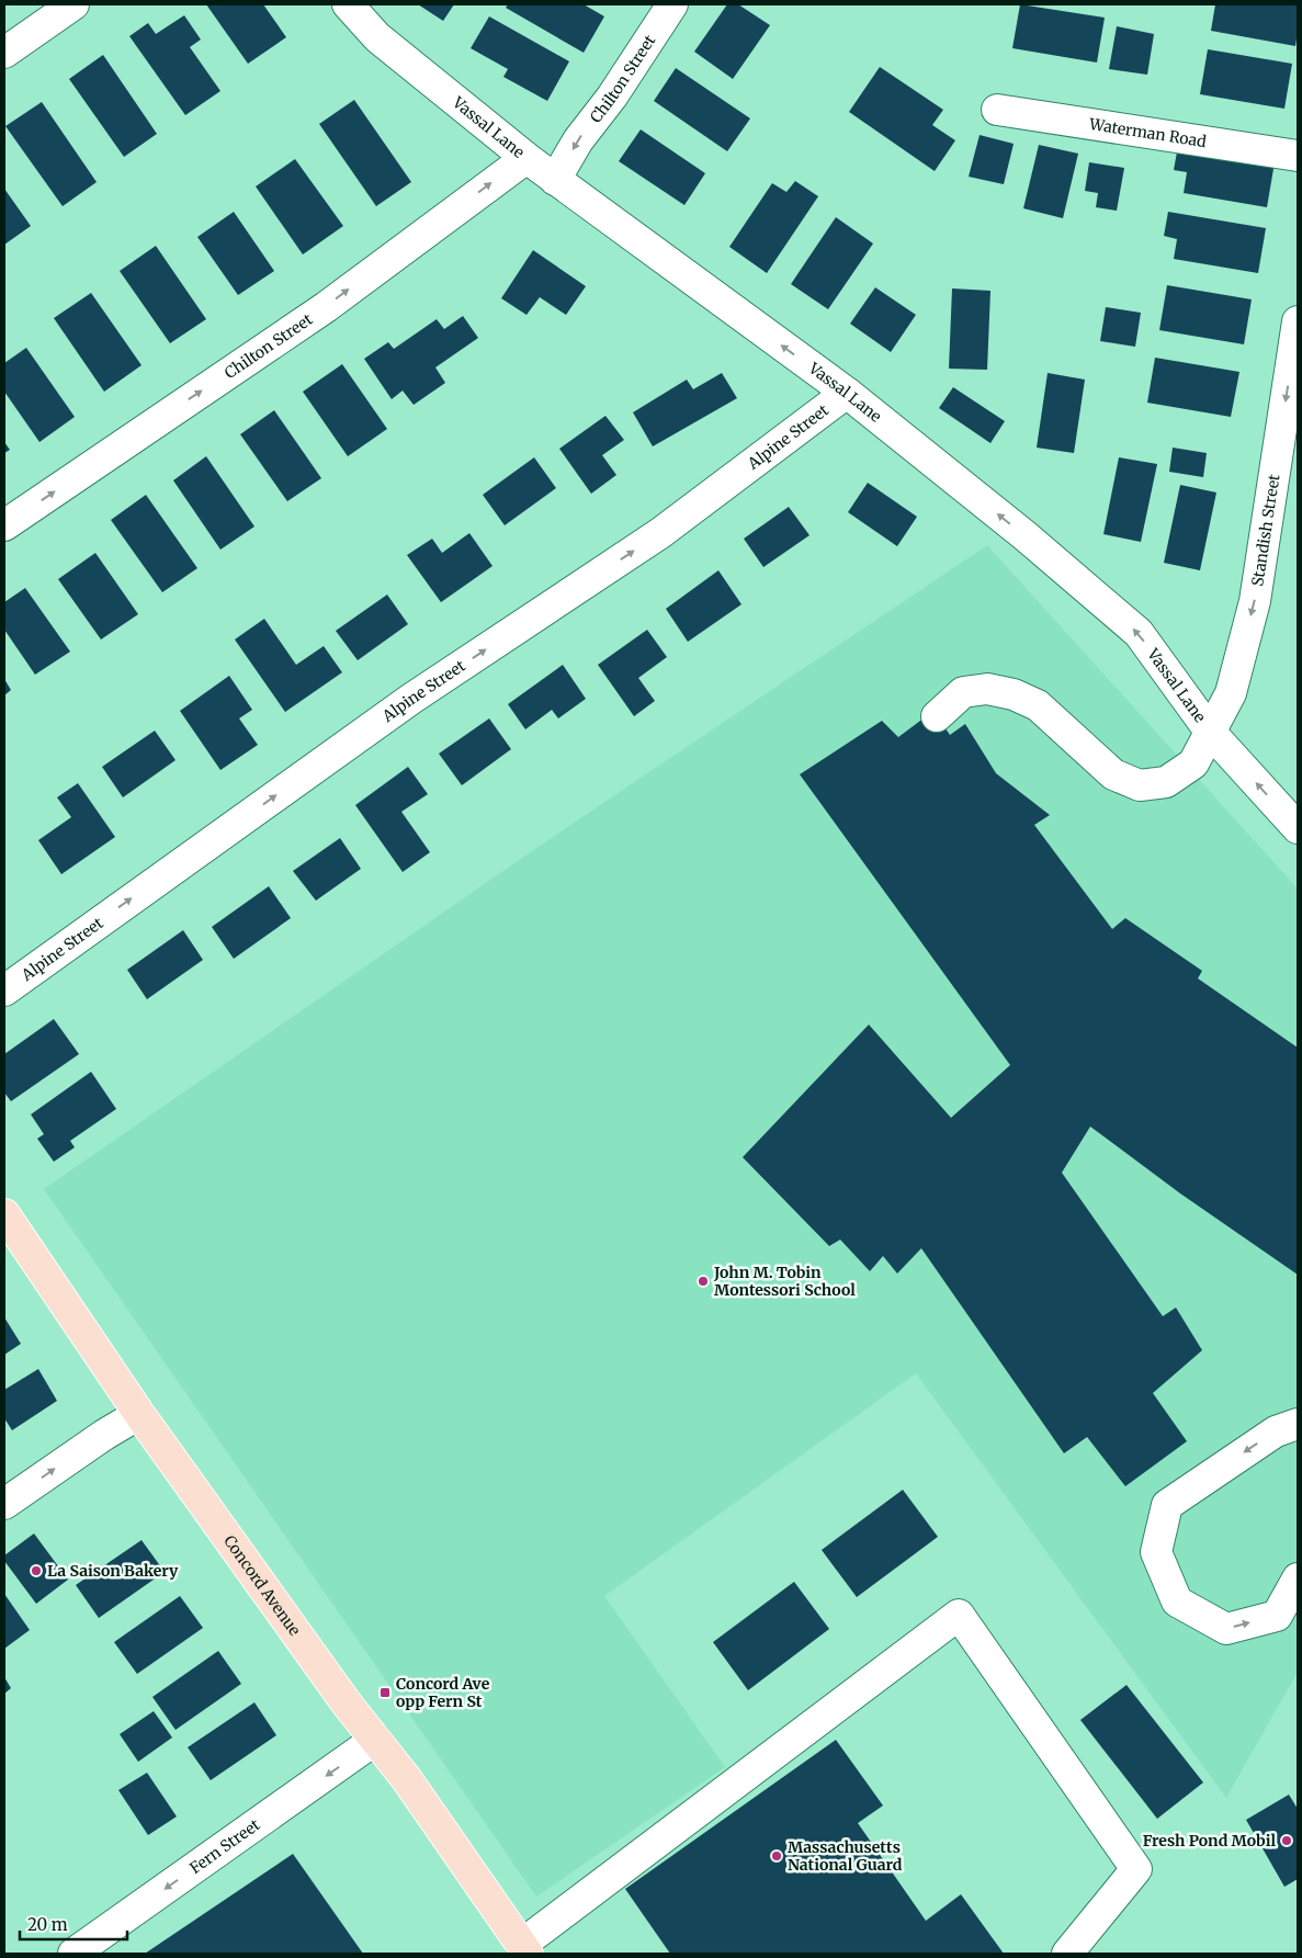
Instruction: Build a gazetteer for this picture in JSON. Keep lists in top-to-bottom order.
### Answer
{
  "streets": {
    "main road": ["Concord Avenue"],
    "street": [
      "Chilton Street",
      "Vassal Lane",
      "Waterman Road",
      "Alpine Street",
      "Standish Street",
      "Fern Street"
    ]
  },
  "crossings": [
    ["Chilton Street", "Vassal Lane"],
    ["Vassal Lane", "Alpine Street"],
    ["Vassal Lane", "Standish Street"],
    ["Concord Avenue", "Fern Street"]
  ],
  "one_way": [
    "Vassal Lane",
    "Alpine Street",
    "Standish Street",
    "Fern Street"
  ],
  "places": {
    "other": [
      "John M. Tobin Montessori School",
      "La Saison Bakery",
      "Fresh Pond Mobil",
      "Massachusetts National Guard"
    ],
    "transit": ["Concord Ave opp Fern St"]
  },
  "scale_bar": "20 m"
}
